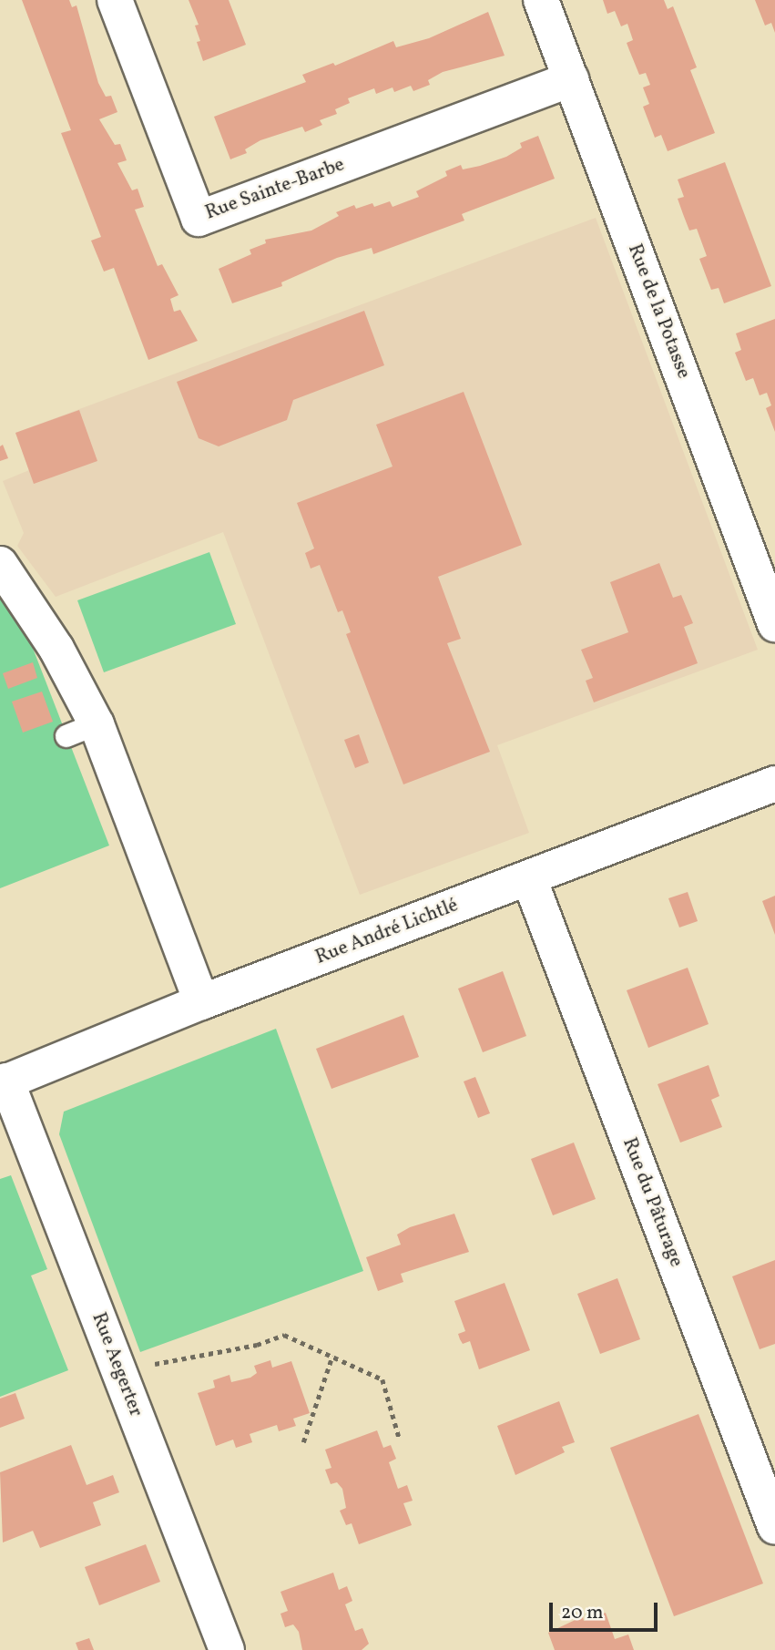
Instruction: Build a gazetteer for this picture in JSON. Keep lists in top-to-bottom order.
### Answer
{
  "streets": {
    "street": [
      "Rue Sainte-Barbe",
      "Rue de la Potasse",
      "Rue André Lichtlé",
      "Rue du Pâturage",
      "Rue Aegerter"
    ]
  },
  "crossings": [
    ["Rue Sainte-Barbe", "Rue de la Potasse"],
    ["Rue André Lichtlé", "Rue du Pâturage"],
    ["Rue André Lichtlé", "Rue Aegerter"]
  ],
  "scale_bar": "20 m"
}
